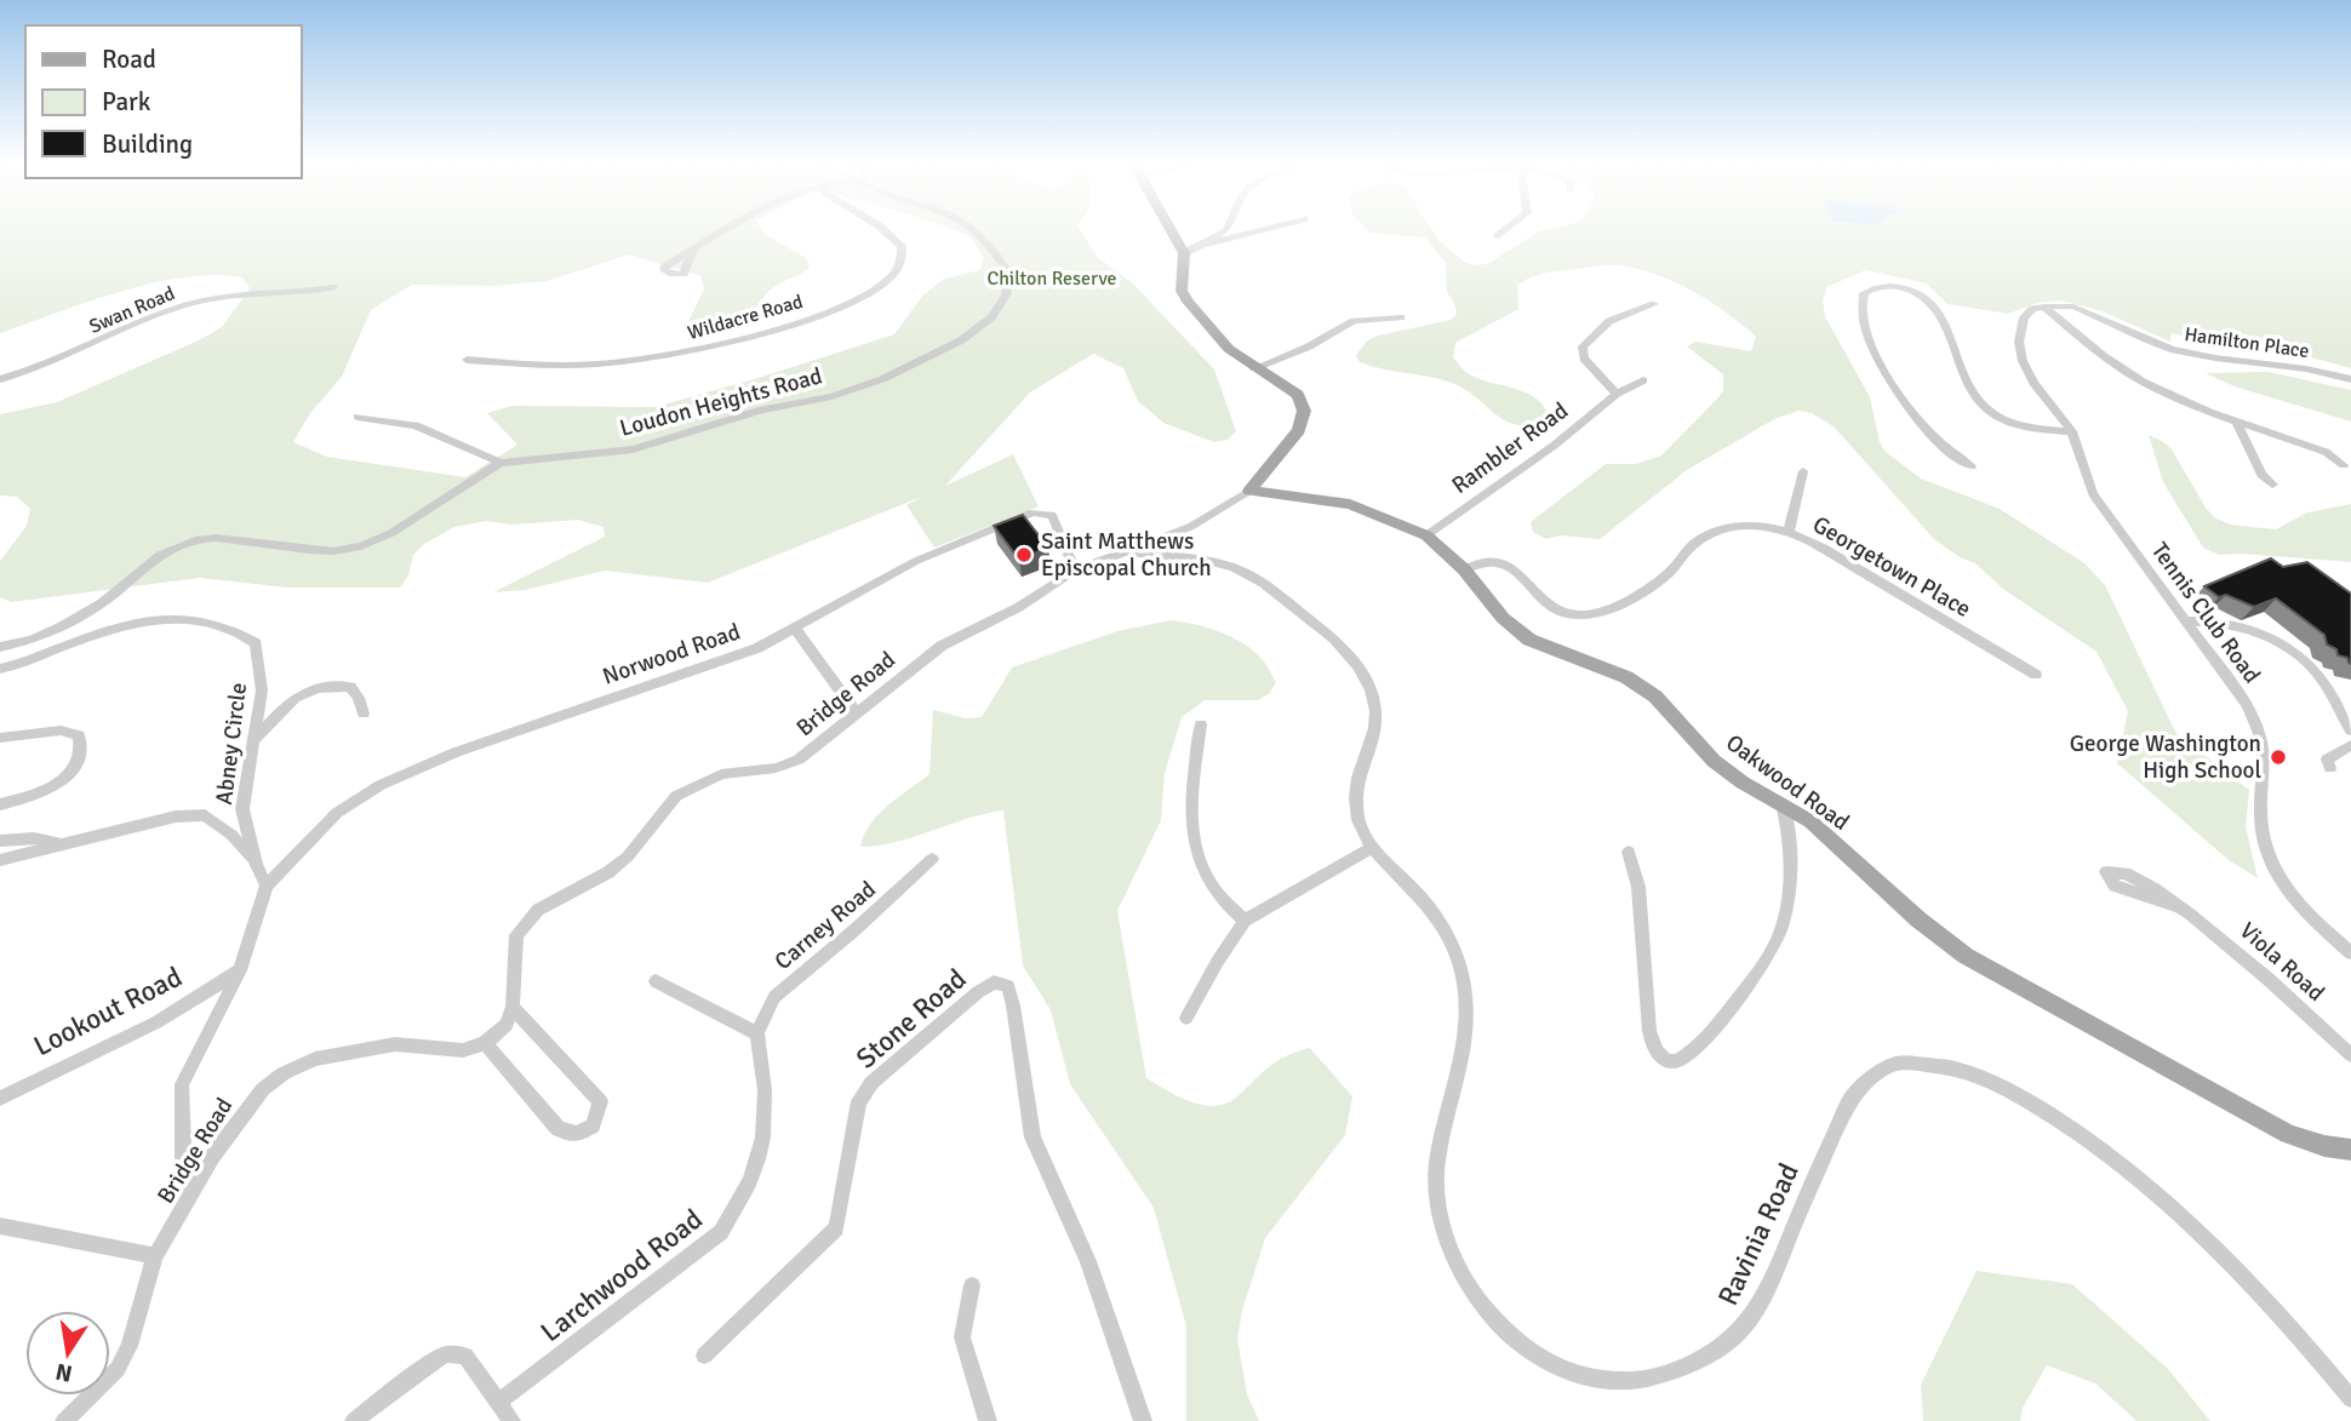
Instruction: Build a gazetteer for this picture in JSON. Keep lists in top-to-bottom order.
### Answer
{
  "streets": {
    "main road": ["Bridge Road", "Oakwood Road"],
    "street": [
      "Swan Road",
      "Wildacre Road",
      "Hamilton Place",
      "Loudon Heights Road",
      "Rambler Road",
      "Georgetown Place",
      "Tennis Club Road",
      "Norwood Road",
      "Abney Circle",
      "Carney Road",
      "Viola Road",
      "Lookout Road",
      "Stone Road",
      "Ravinia Road",
      "Larchwood Road"
    ]
  },
  "crossings": [
    ["Hamilton Place", "Tennis Club Road"],
    ["Rambler Road", "Oakwood Road"],
    ["Georgetown Place", "Oakwood Road"],
    ["Norwood Road", "Bridge Road"],
    ["Norwood Road", "Abney Circle"],
    ["Bridge Road", "Oakwood Road"],
    ["Bridge Road", "Ravinia Road"],
    ["Carney Road", "Larchwood Road"]
  ],
  "parks": ["Chilton Reserve"],
  "places": ["Saint Matthews Episcopal Church", "George Washington High School"],
  "legend": ["Road", "Park", "Building"],
  "north": "bottom"
}
